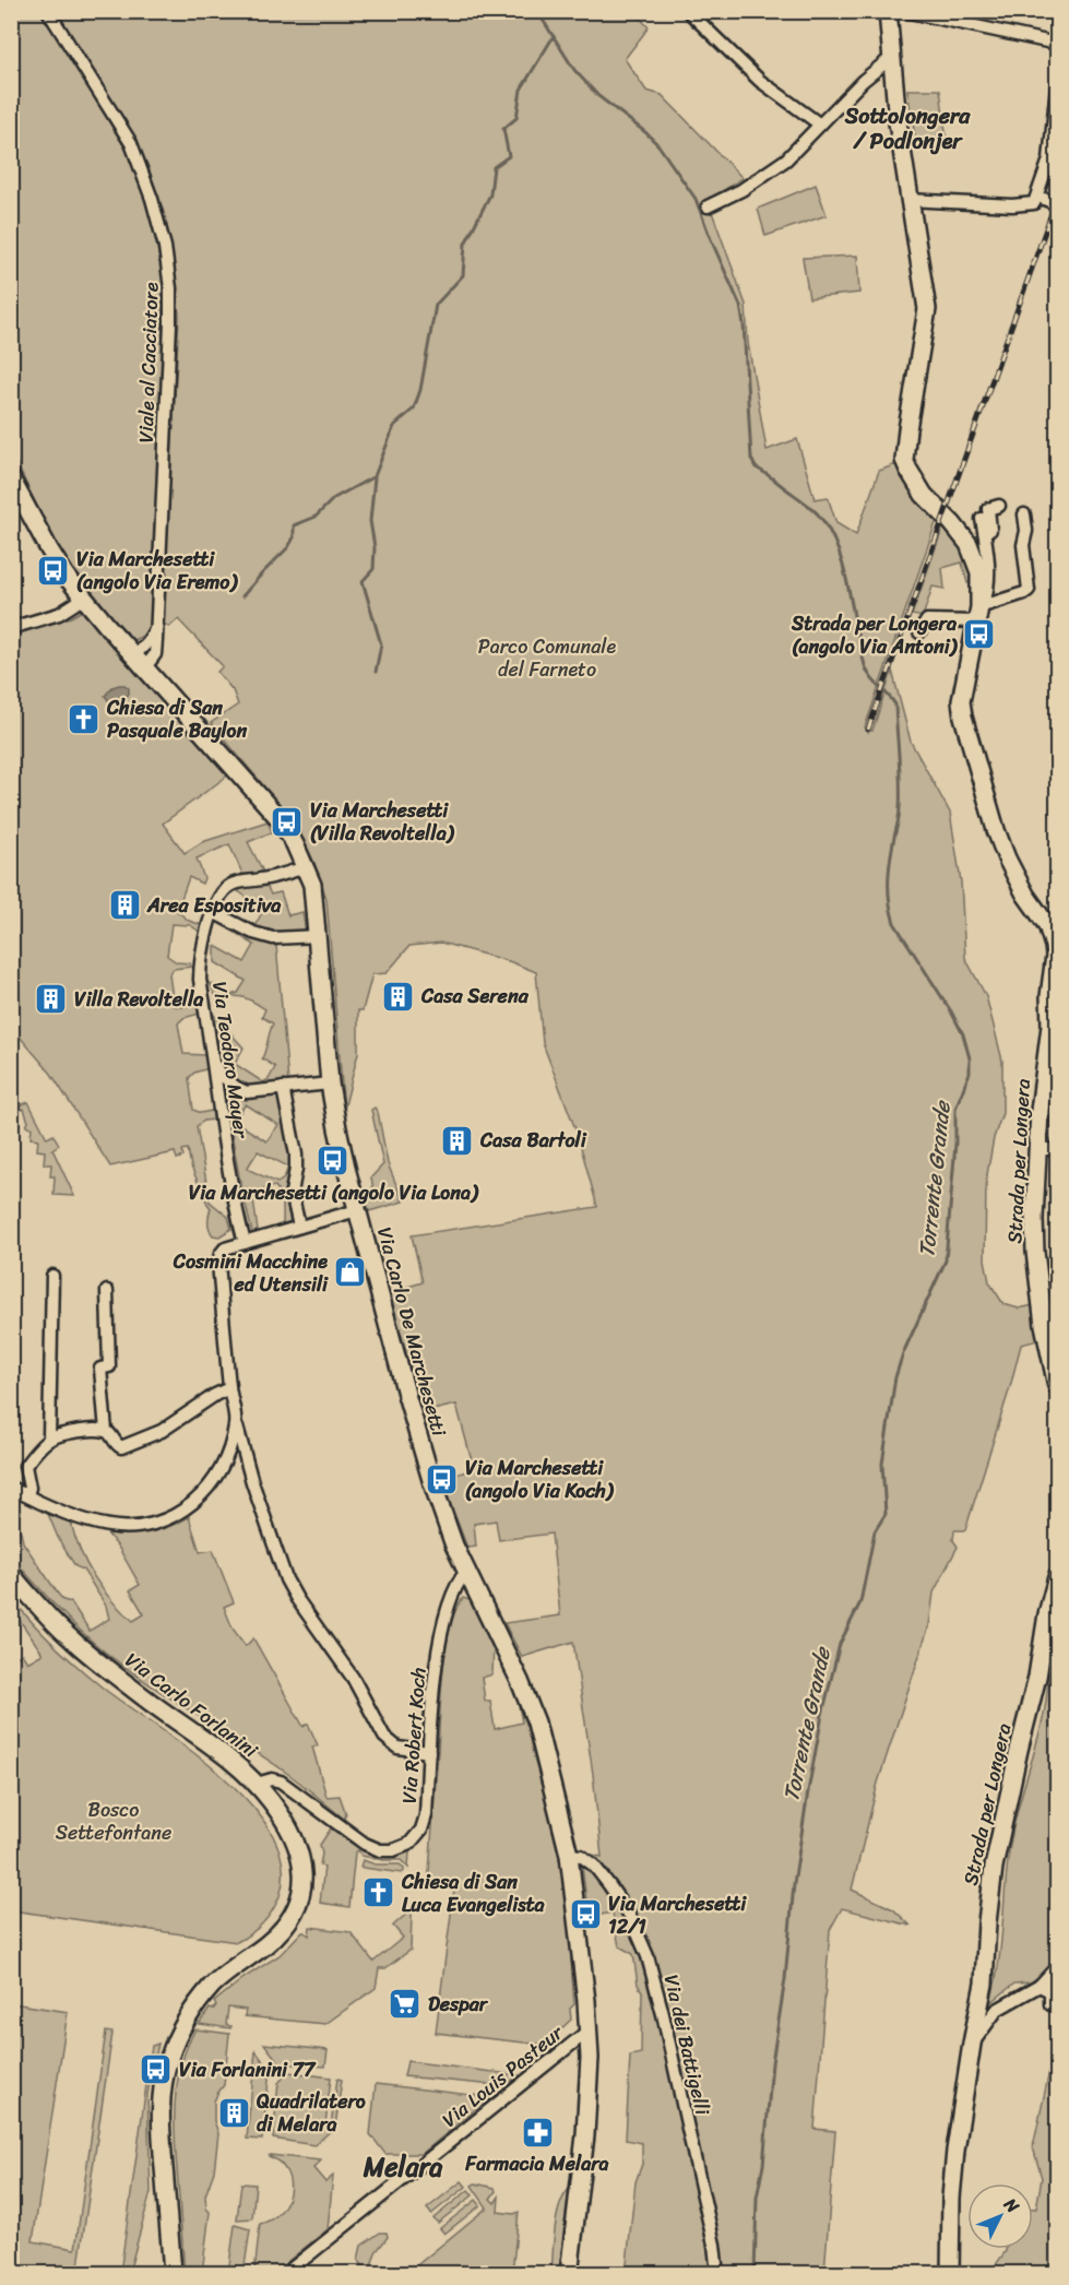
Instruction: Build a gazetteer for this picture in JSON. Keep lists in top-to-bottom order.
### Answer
{
  "streets": {
    "main road": ["Strada per Longera", "Via Carlo De Marchesetti", "Via Carlo Forlanini"],
    "street": [
      "Viale al Cacciatore",
      "Via Teodoro Mayer",
      "Via Robert Koch",
      "Via dei Battigelli",
      "Via Louis Pasteur"
    ]
  },
  "crossings": [
    ["Viale al Cacciatore", "Via Carlo De Marchesetti"],
    ["Via Teodoro Mayer", "Via Carlo De Marchesetti"],
    ["Via Carlo De Marchesetti", "Via Robert Koch"],
    ["Via Carlo De Marchesetti", "Via dei Battigelli"],
    ["Via Carlo De Marchesetti", "Via Louis Pasteur"],
    ["Via Carlo Forlanini", "Via Robert Koch"]
  ],
  "districts": ["Sottolongera / Podlonjer", "Melara"],
  "water": ["Torrente Grande"],
  "parks": ["Parco Comunale del Farneto", "Bosco Settefontane"],
  "places": {
    "bus stop": [
      "Via Marchesetti (angolo Via Eremo)",
      "Strada per Longera (angolo Via Antoni)",
      "Via Marchesetti (Villa Revoltella)",
      "Via Marchesetti (angolo Via Lona)",
      "Via Marchesetti (angolo Via Koch)",
      "Via Marchesetti 12/1",
      "Via Forlanini 77"
    ],
    "church": ["Chiesa di San Pasquale Baylon", "Chiesa di San Luca Evangelista"],
    "building": [
      "Area Espositiva",
      "Casa Serena",
      "Villa Revoltella",
      "Casa Bartoli",
      "Quadrilatero di Melara"
    ],
    "shop": ["Cosmini Macchine ed Utensili"],
    "supermarket": ["Despar"],
    "pharmacy": ["Farmacia Melara"]
  },
  "north": "top right"
}
